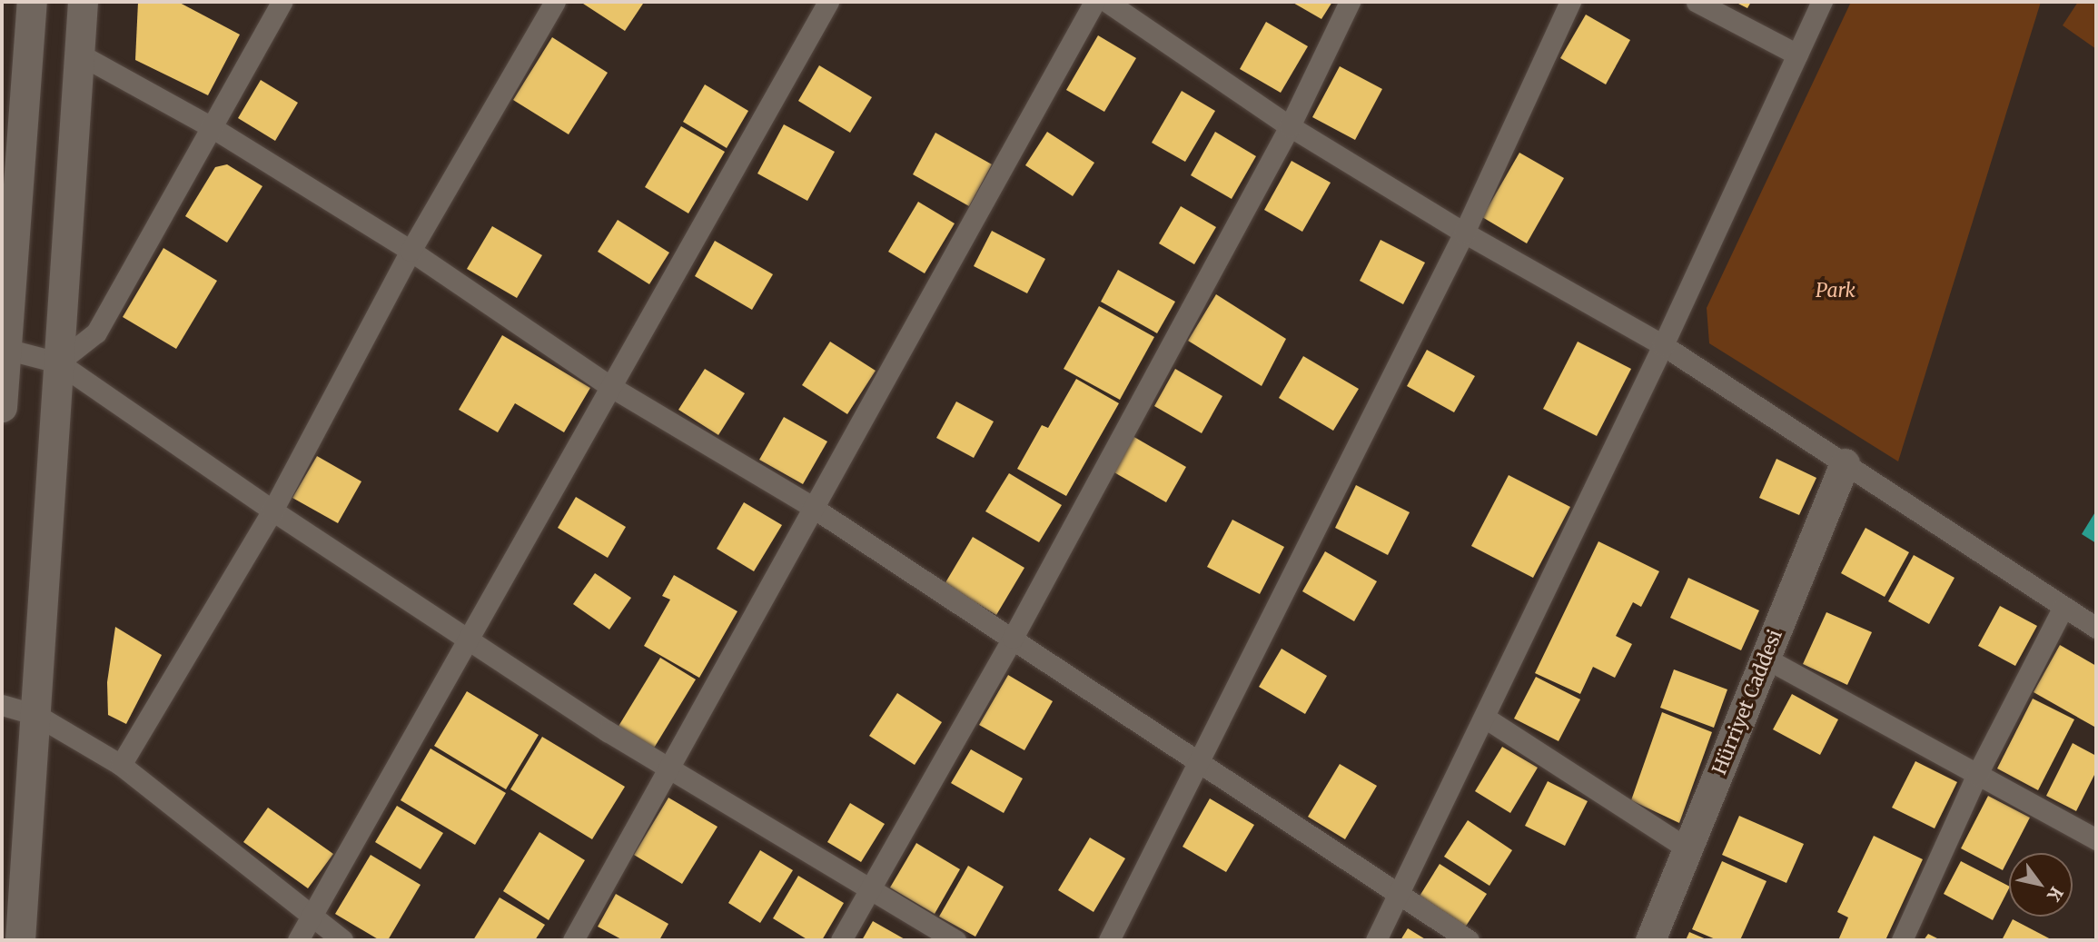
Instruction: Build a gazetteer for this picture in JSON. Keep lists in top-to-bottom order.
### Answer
{
  "streets": {
    "street": ["Hürriyet Caddesi"]
  },
  "parks": ["Park"],
  "north": "bottom right"
}
